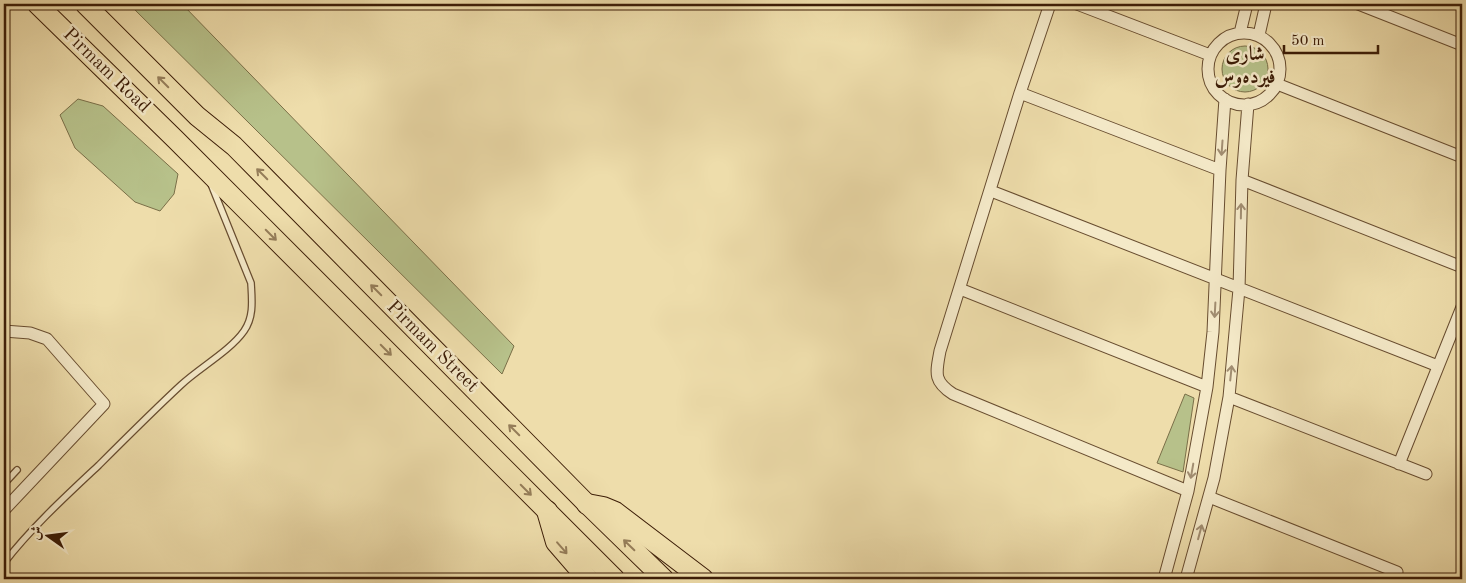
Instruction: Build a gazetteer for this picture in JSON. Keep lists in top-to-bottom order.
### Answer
{
  "streets": {
    "highway": ["Pirmam Road", "Pirmam Street"]
  },
  "crossings": [
    ["Pirmam Road", "Pirmam Street"]
  ],
  "districts": ["شاری فیردەوس"],
  "scale_bar": "50 m",
  "north": "left"
}
